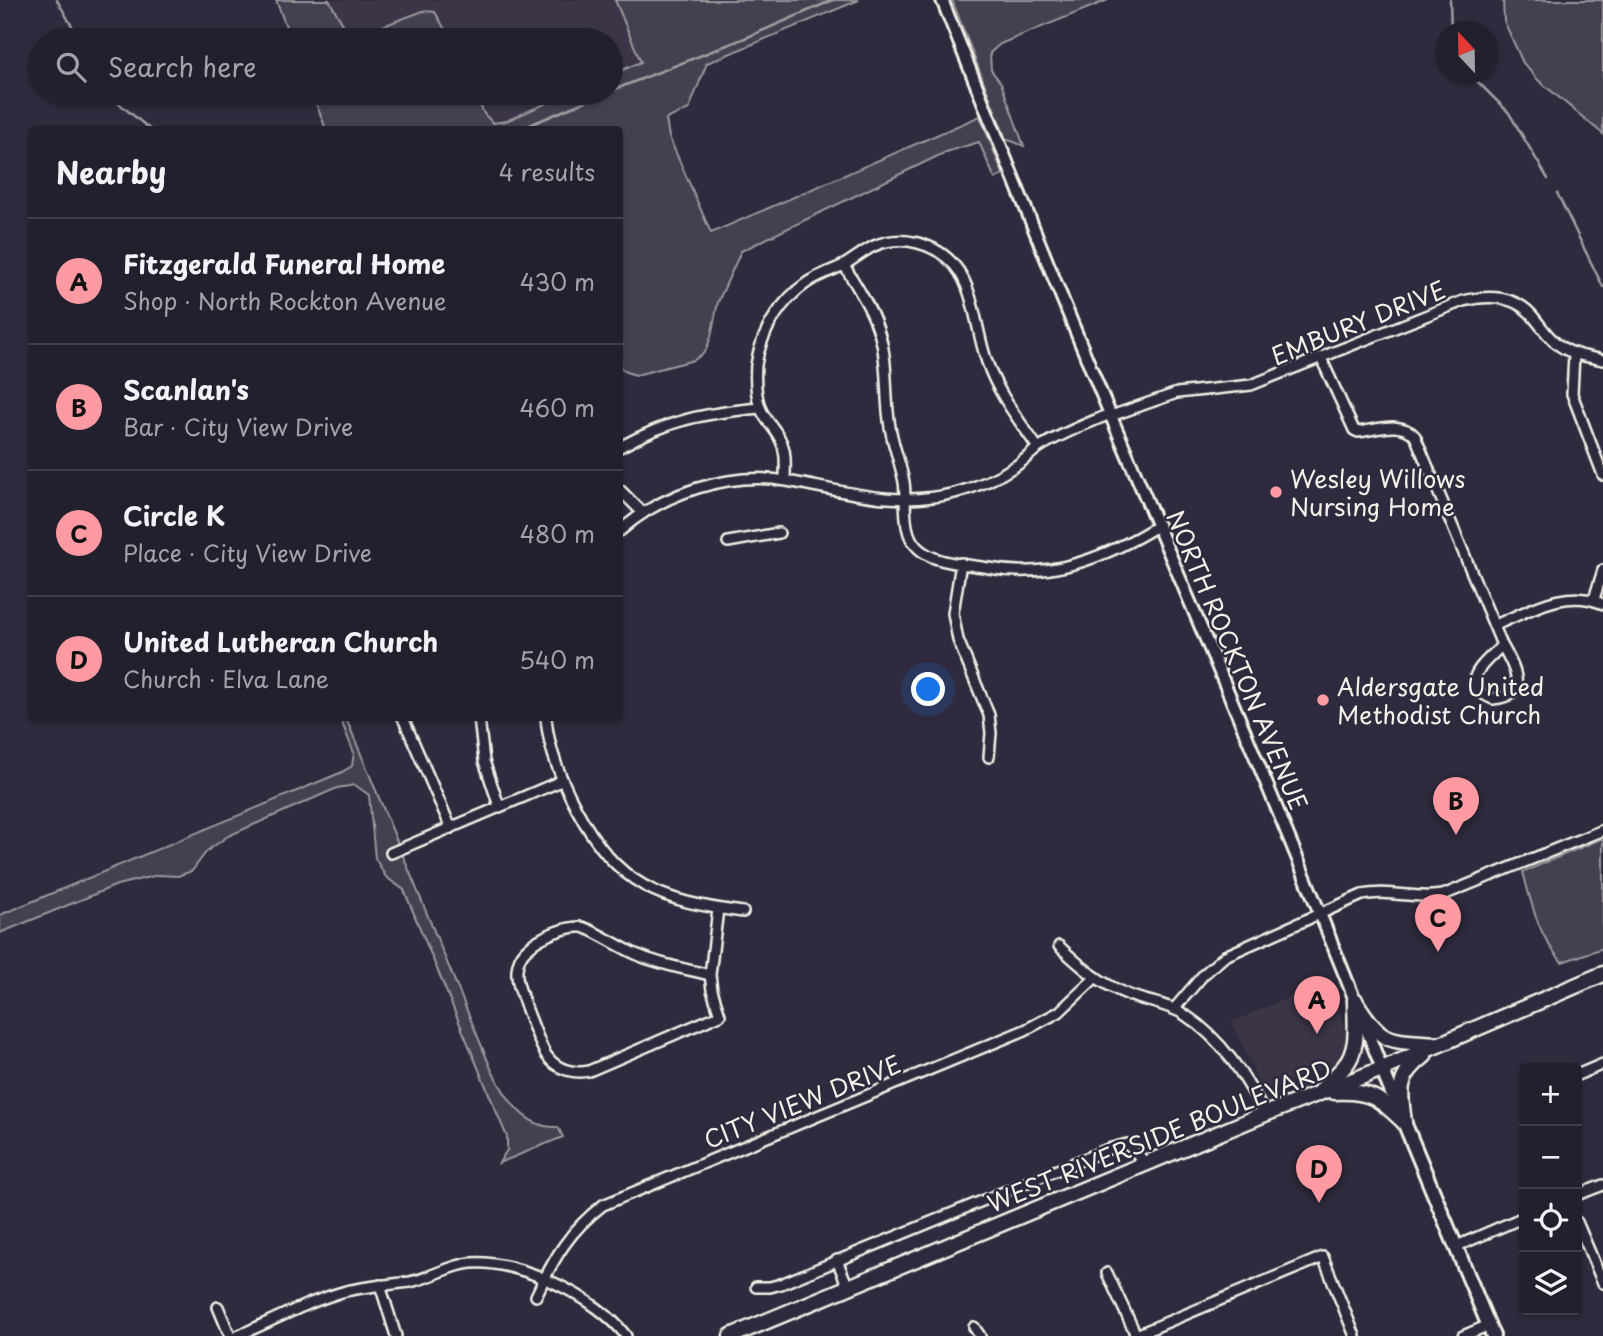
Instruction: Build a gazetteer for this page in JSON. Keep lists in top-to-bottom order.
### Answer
{
  "streets": {
    "main road": ["NORTH ROCKTON AVENUE", "WEST RIVERSIDE BOULEVARD"],
    "street": ["EMBURY DRIVE", "CITY VIEW DRIVE"]
  },
  "crossings": [
    ["EMBURY DRIVE", "NORTH ROCKTON AVENUE"],
    ["NORTH ROCKTON AVENUE", "WEST RIVERSIDE BOULEVARD"]
  ],
  "places": ["Wesley Willows Nursing Home", "Aldersgate United Methodist Church"],
  "north": "top",
  "page": {
    "search": "Search here",
    "heading": ["Nearby", "4 results"],
    "list": [
      {
        "mark": "A",
        "name": "Fitzgerald Funeral Home",
        "note": "Shop · North Rockton Avenue",
        "value": "430 m"
      },
      {
        "mark": "B",
        "name": "Scanlan's",
        "note": "Bar · City View Drive",
        "value": "460 m"
      },
      {
        "mark": "C",
        "name": "Circle K",
        "note": "Place · City View Drive",
        "value": "480 m"
      },
      {
        "mark": "D",
        "name": "United Lutheran Church",
        "note": "Church · Elva Lane",
        "value": "540 m"
      }
    ],
    "pins": [
      "B",
      "C",
      "A",
      "D"
    ],
    "map_buttons": ["+", "−"]
  }
}
